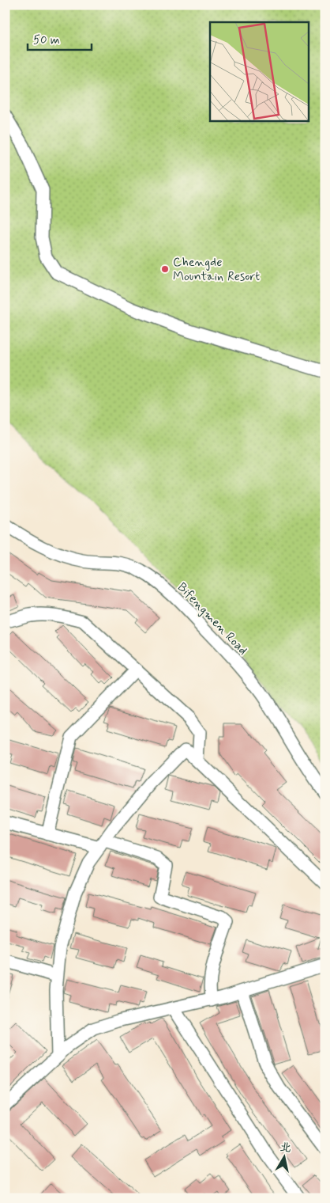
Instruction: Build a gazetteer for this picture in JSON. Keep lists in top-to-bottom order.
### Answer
{
  "streets": {
    "street": ["Bifengmen Road"]
  },
  "places": ["Chengde Mountain Resort"],
  "scale_bar": "50 m",
  "north": "top"
}
